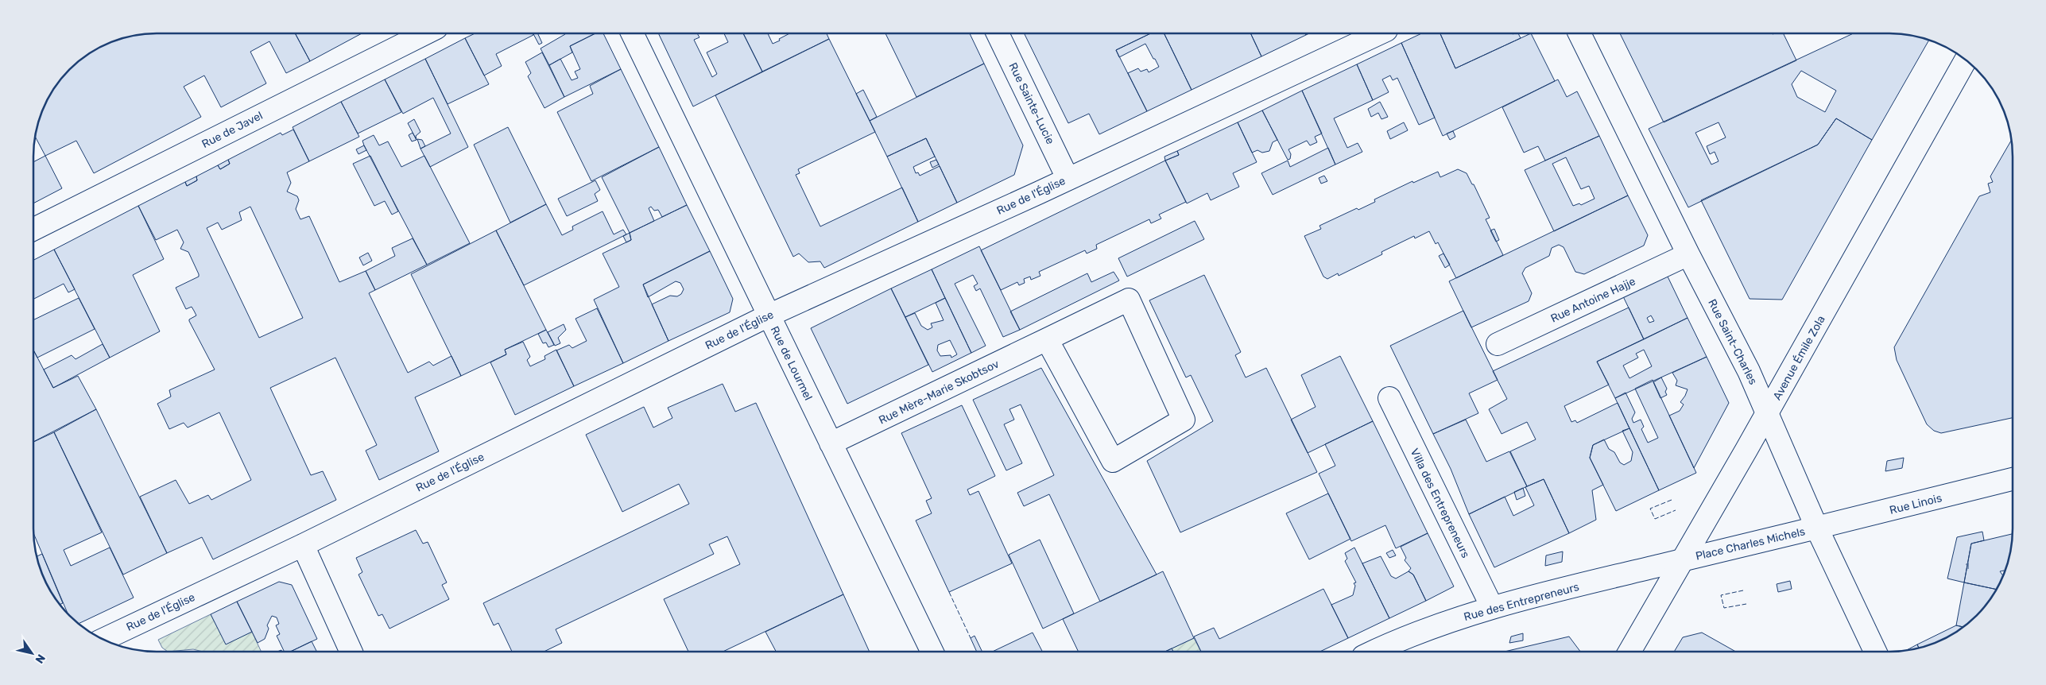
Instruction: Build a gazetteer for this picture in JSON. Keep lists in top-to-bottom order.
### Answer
{
  "streets": {
    "street": [
      "Rue Sainte-Lucie",
      "Rue de Javel",
      "Rue de l'Église",
      "Rue Antoine Hajje",
      "Rue Saint-Charles",
      "Avenue Émile Zola",
      "Rue de Lourmel",
      "Rue Mère-Marie Skobtsov",
      "Villa des Entrepreneurs",
      "Rue Linois",
      "Place Charles Michels",
      "Rue des Entrepreneurs"
    ]
  },
  "crossings": [
    ["Rue Sainte-Lucie", "Rue de l'Église"],
    ["Rue de l'Église", "Rue de Lourmel"],
    ["Rue Antoine Hajje", "Rue Saint-Charles"],
    ["Rue Saint-Charles", "Avenue Émile Zola"],
    ["Rue Saint-Charles", "Rue Linois"],
    ["Rue Saint-Charles", "Place Charles Michels"],
    ["Avenue Émile Zola", "Place Charles Michels"],
    ["Avenue Émile Zola", "Rue des Entrepreneurs"],
    ["Rue de Lourmel", "Rue Mère-Marie Skobtsov"],
    ["Villa des Entrepreneurs", "Rue des Entrepreneurs"],
    ["Rue Linois", "Place Charles Michels"],
    ["Place Charles Michels", "Rue des Entrepreneurs"]
  ],
  "house_numbers": ["1"],
  "north": "bottom right"
}
